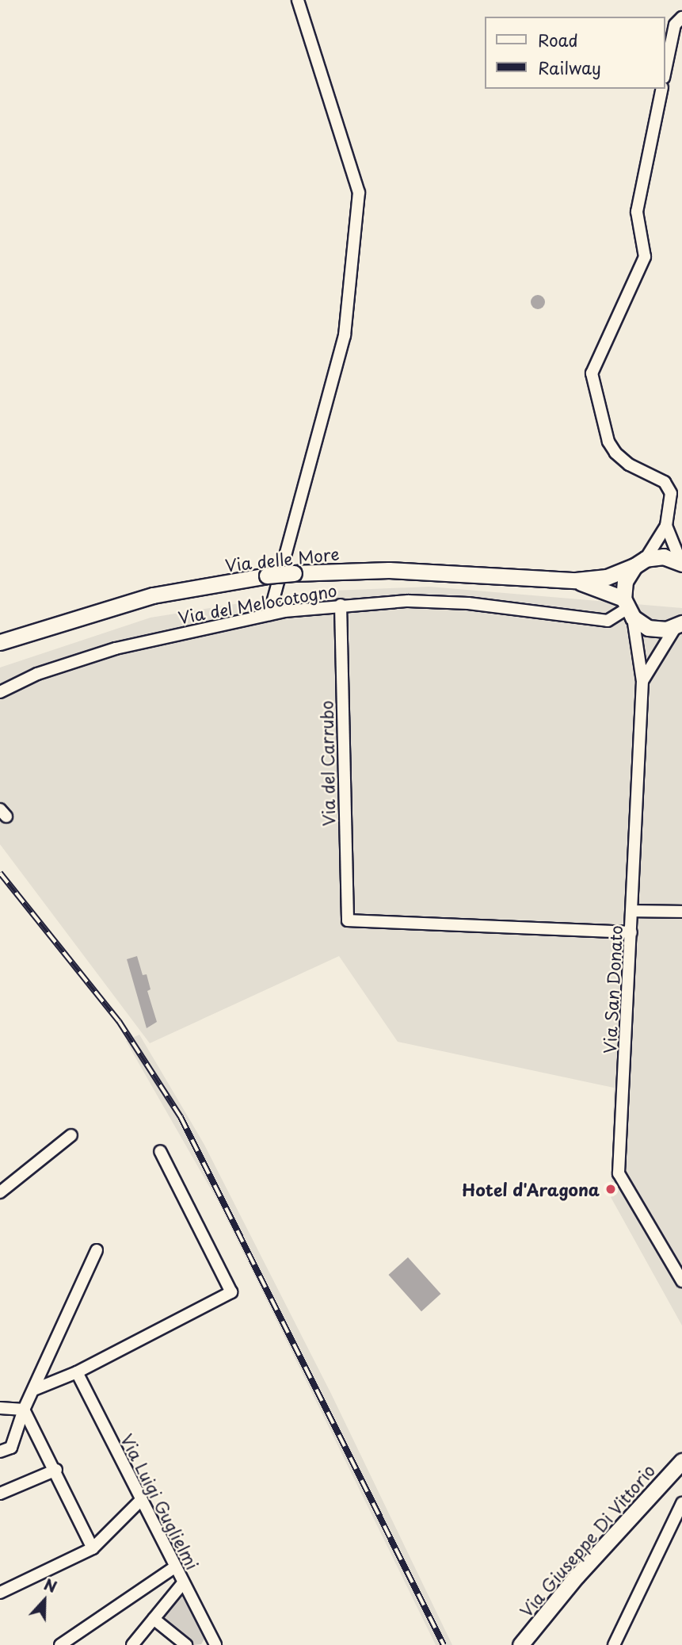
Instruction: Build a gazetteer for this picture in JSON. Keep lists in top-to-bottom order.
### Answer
{
  "streets": {
    "main road": ["Via delle More", "Via Giuseppe Di Vittorio"],
    "street": [
      "Via del Melocotogno",
      "Via del Carrubo",
      "Via San Donato",
      "Via Luigi Guglielmi"
    ]
  },
  "crossings": [
    ["Via del Melocotogno", "Via del Carrubo"],
    ["Via del Melocotogno", "Via San Donato"],
    ["Via del Carrubo", "Via San Donato"]
  ],
  "places": ["Hotel d'Aragona"],
  "legend": ["Road", "Railway"],
  "north": "top"
}
